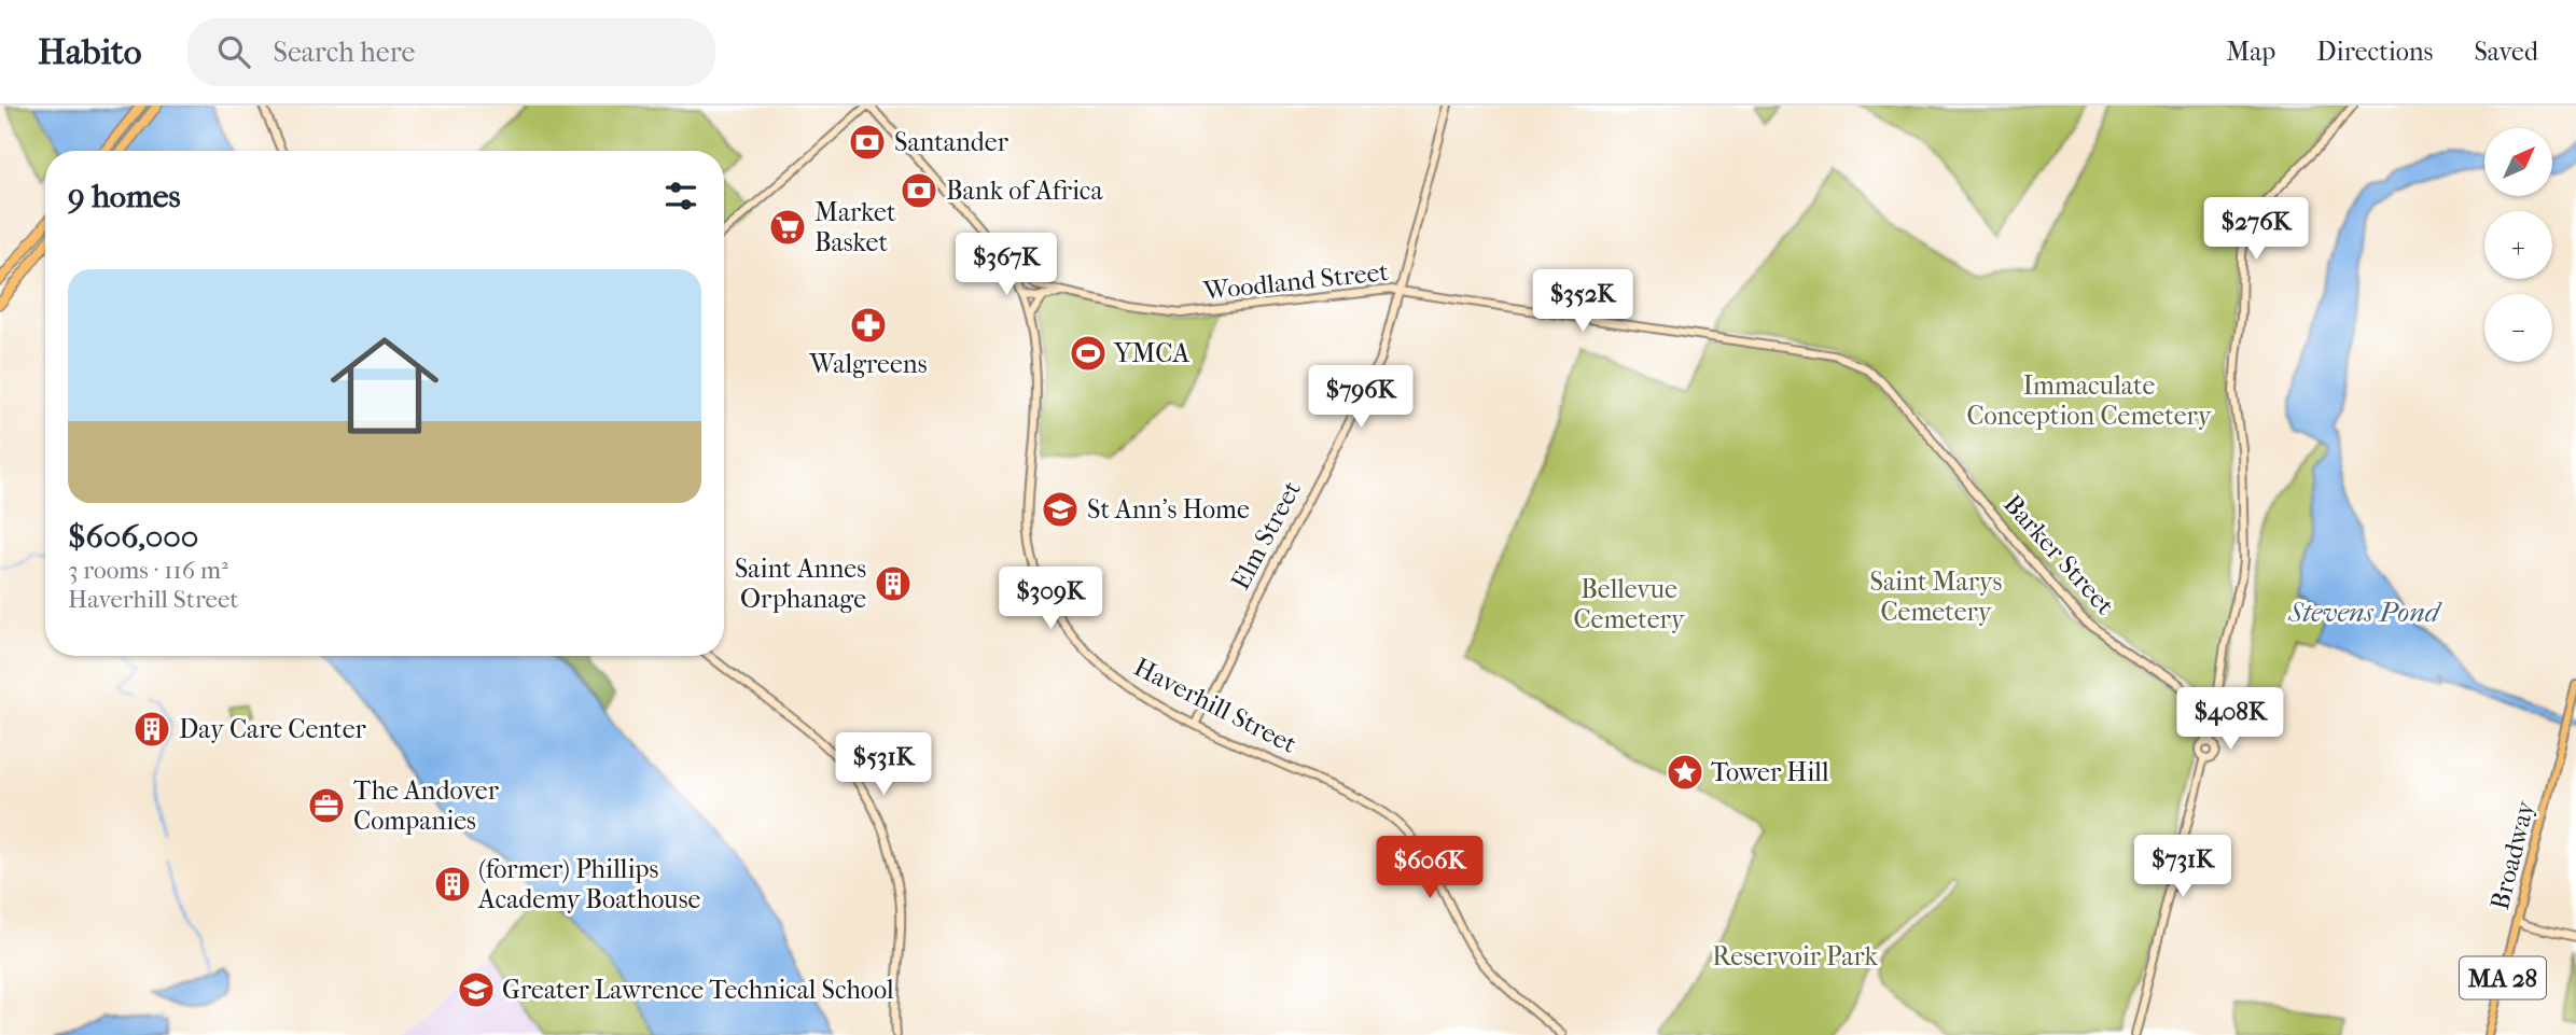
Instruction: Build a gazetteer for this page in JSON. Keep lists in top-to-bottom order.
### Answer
{
  "streets": {
    "main road": [
      "Woodland Street",
      "Elm Street",
      "Barker Street",
      "Haverhill Street",
      "Broadway",
      "MA 28"
    ]
  },
  "crossings": [
    ["Woodland Street", "Elm Street"],
    ["Woodland Street", "Barker Street"],
    ["Woodland Street", "Haverhill Street"],
    ["Elm Street", "Haverhill Street"]
  ],
  "water": ["Stevens Pond"],
  "parks": [
    "Immaculate Conception Cemetery",
    "Saint Marys Cemetery",
    "Bellevue Cemetery",
    "Reservoir Park"
  ],
  "places": {
    "bank": ["Santander", "Bank of Africa"],
    "supermarket": ["Market Basket"],
    "pharmacy": ["Walgreens"],
    "sports": ["YMCA"],
    "school or university": ["St Ann's Home", "Greater Lawrence Technical School"],
    "building": ["Saint Annes Orphanage", "Day Care Center", "(former) Phillips Academy Boathouse"],
    "place": ["Tower Hill"],
    "office": ["The Andover Companies"]
  },
  "north": "top right",
  "page": {
    "header": "Habito",
    "search": "Search here",
    "nav": ["Map", "Directions", "Saved"],
    "map_buttons": ["+", "−"],
    "heading": "9 homes",
    "price": [
      "$276K",
      "$367K",
      "$352K",
      "$796K",
      "$309K",
      "$408K",
      "$531K",
      "$731K",
      "$606K"
    ],
    "list": [
      {
        "name": "$606,000",
        "note": "3 rooms · 116 m² · Haverhill Street"
      }
    ]
  }
}
